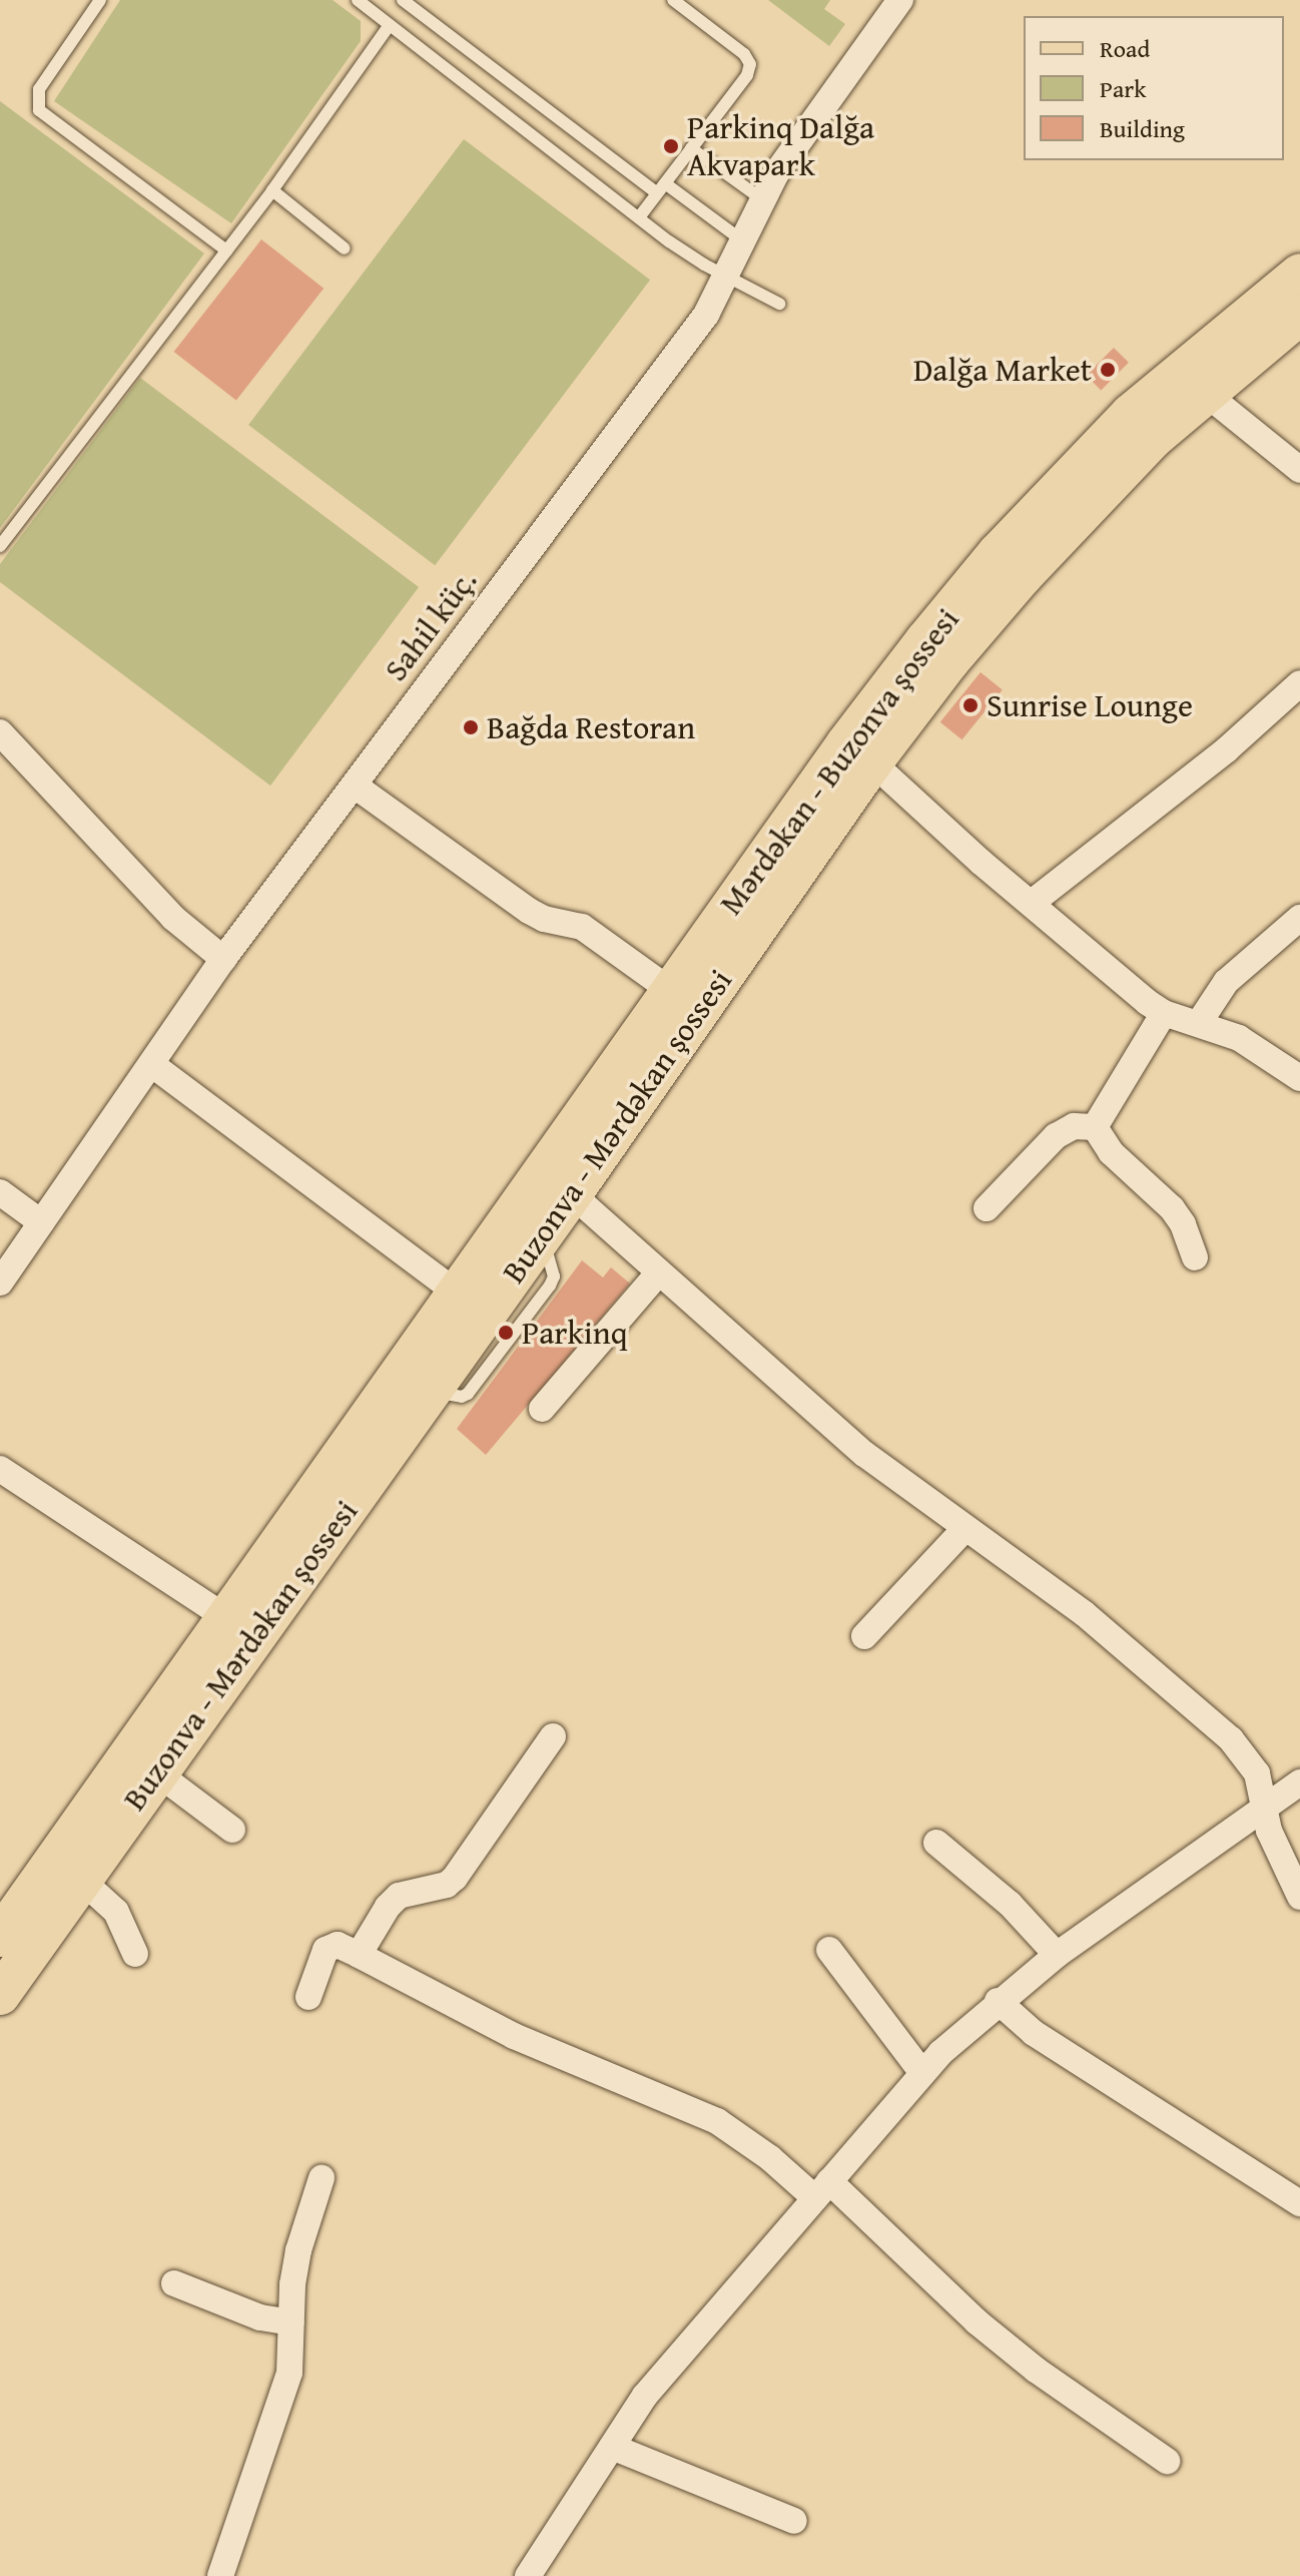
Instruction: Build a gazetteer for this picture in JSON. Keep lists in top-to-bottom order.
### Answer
{
  "streets": {
    "main road": ["Mərdəkan - Buzonva şossesi", "Buzonva - Mərdəkan şossesi"],
    "street": ["Sahil küç."]
  },
  "places": [
    "Parkinq Dalğa Akvapark",
    "Dalğa Market",
    "Sunrise Lounge",
    "Bağda Restoran",
    "Parkinq"
  ],
  "legend": ["Road", "Park", "Building"]
}
